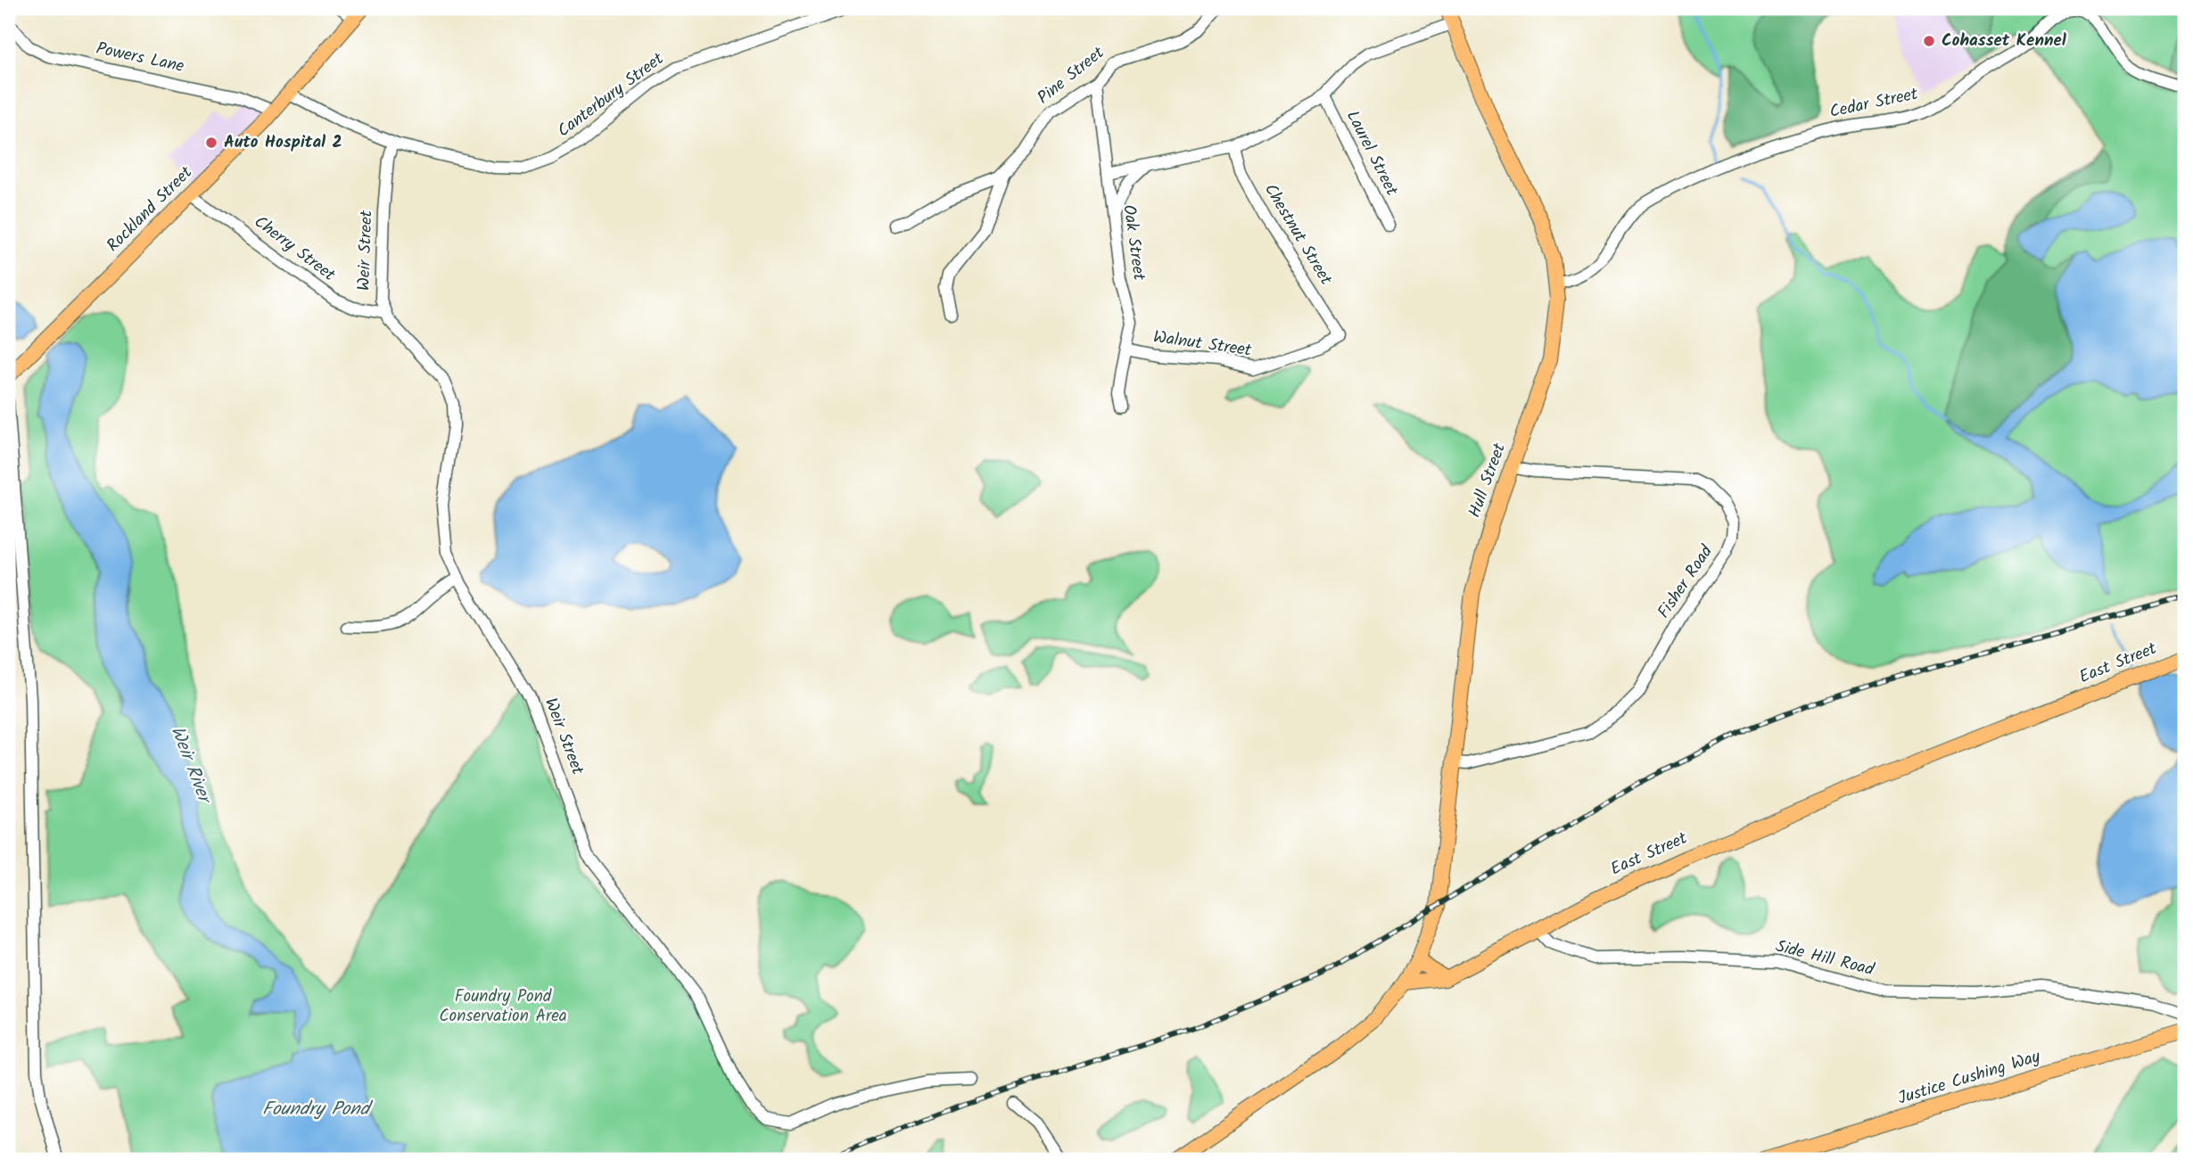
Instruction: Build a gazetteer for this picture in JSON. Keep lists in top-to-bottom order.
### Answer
{
  "streets": {
    "main road": [
      "Rockland Street",
      "Hull Street",
      "East Street",
      "Justice Cushing Way"
    ],
    "street": [
      "Powers Lane",
      "Pine Street",
      "Canterbury Street",
      "Cedar Street",
      "Laurel Street",
      "Chestnut Street",
      "Oak Street",
      "Cherry Street",
      "Weir Street",
      "Walnut Street",
      "Fisher Road",
      "Side Hill Road"
    ]
  },
  "crossings": [
    ["Powers Lane", "Rockland Street"],
    ["Pine Street", "Oak Street"],
    ["Canterbury Street", "Rockland Street"],
    ["Canterbury Street", "Weir Street"],
    ["Cedar Street", "Hull Street"],
    ["Rockland Street", "Cherry Street"],
    ["Chestnut Street", "Walnut Street"],
    ["Oak Street", "Walnut Street"],
    ["Cherry Street", "Weir Street"],
    ["Hull Street", "Fisher Road"],
    ["Hull Street", "East Street"],
    ["East Street", "Side Hill Road"]
  ],
  "water": ["Weir River", "Foundry Pond"],
  "parks": ["Foundry Pond Conservation Area"],
  "places": ["Cohasset Kennel", "Auto Hospital 2"]
}
